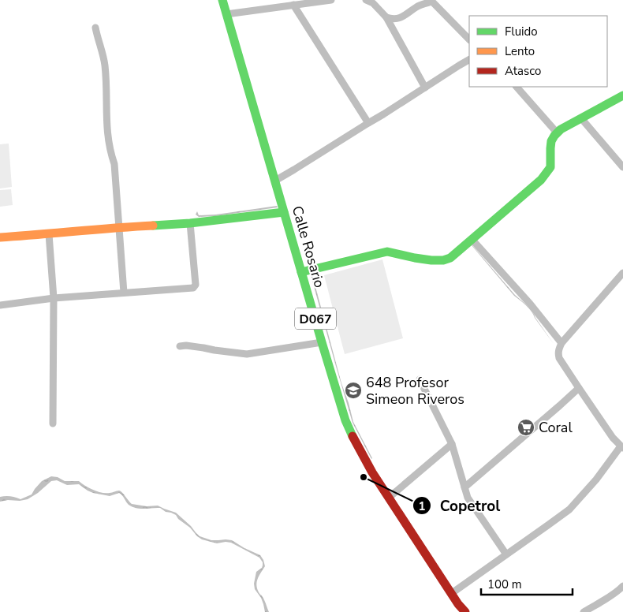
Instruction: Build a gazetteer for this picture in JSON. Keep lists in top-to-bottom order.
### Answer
{
  "streets": {
    "street": ["Calle Rosario", "D067"]
  },
  "places": {
    "school or university": ["648 Profesor Simeon Riveros"],
    "supermarket": ["Coral"],
    "other": ["Copetrol"]
  },
  "legend": ["Fluido", "Lento", "Atasco"],
  "scale_bar": "100 m"
}
